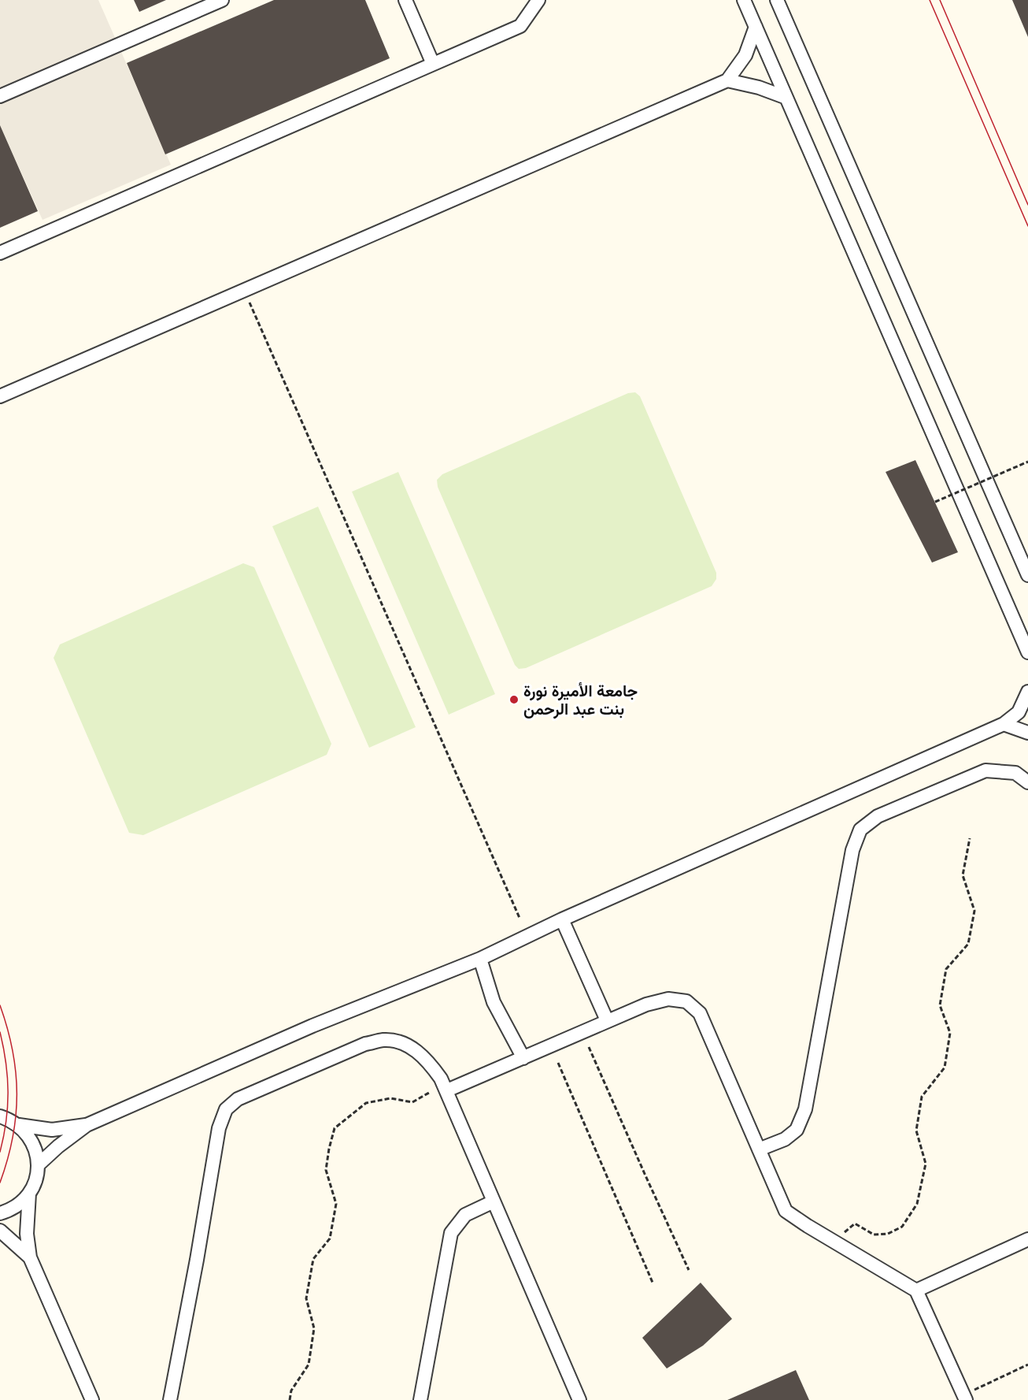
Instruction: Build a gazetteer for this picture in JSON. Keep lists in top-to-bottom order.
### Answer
{
  "places": ["جامعة الأميرة نورة بنت عبد الرحمن"]
}
